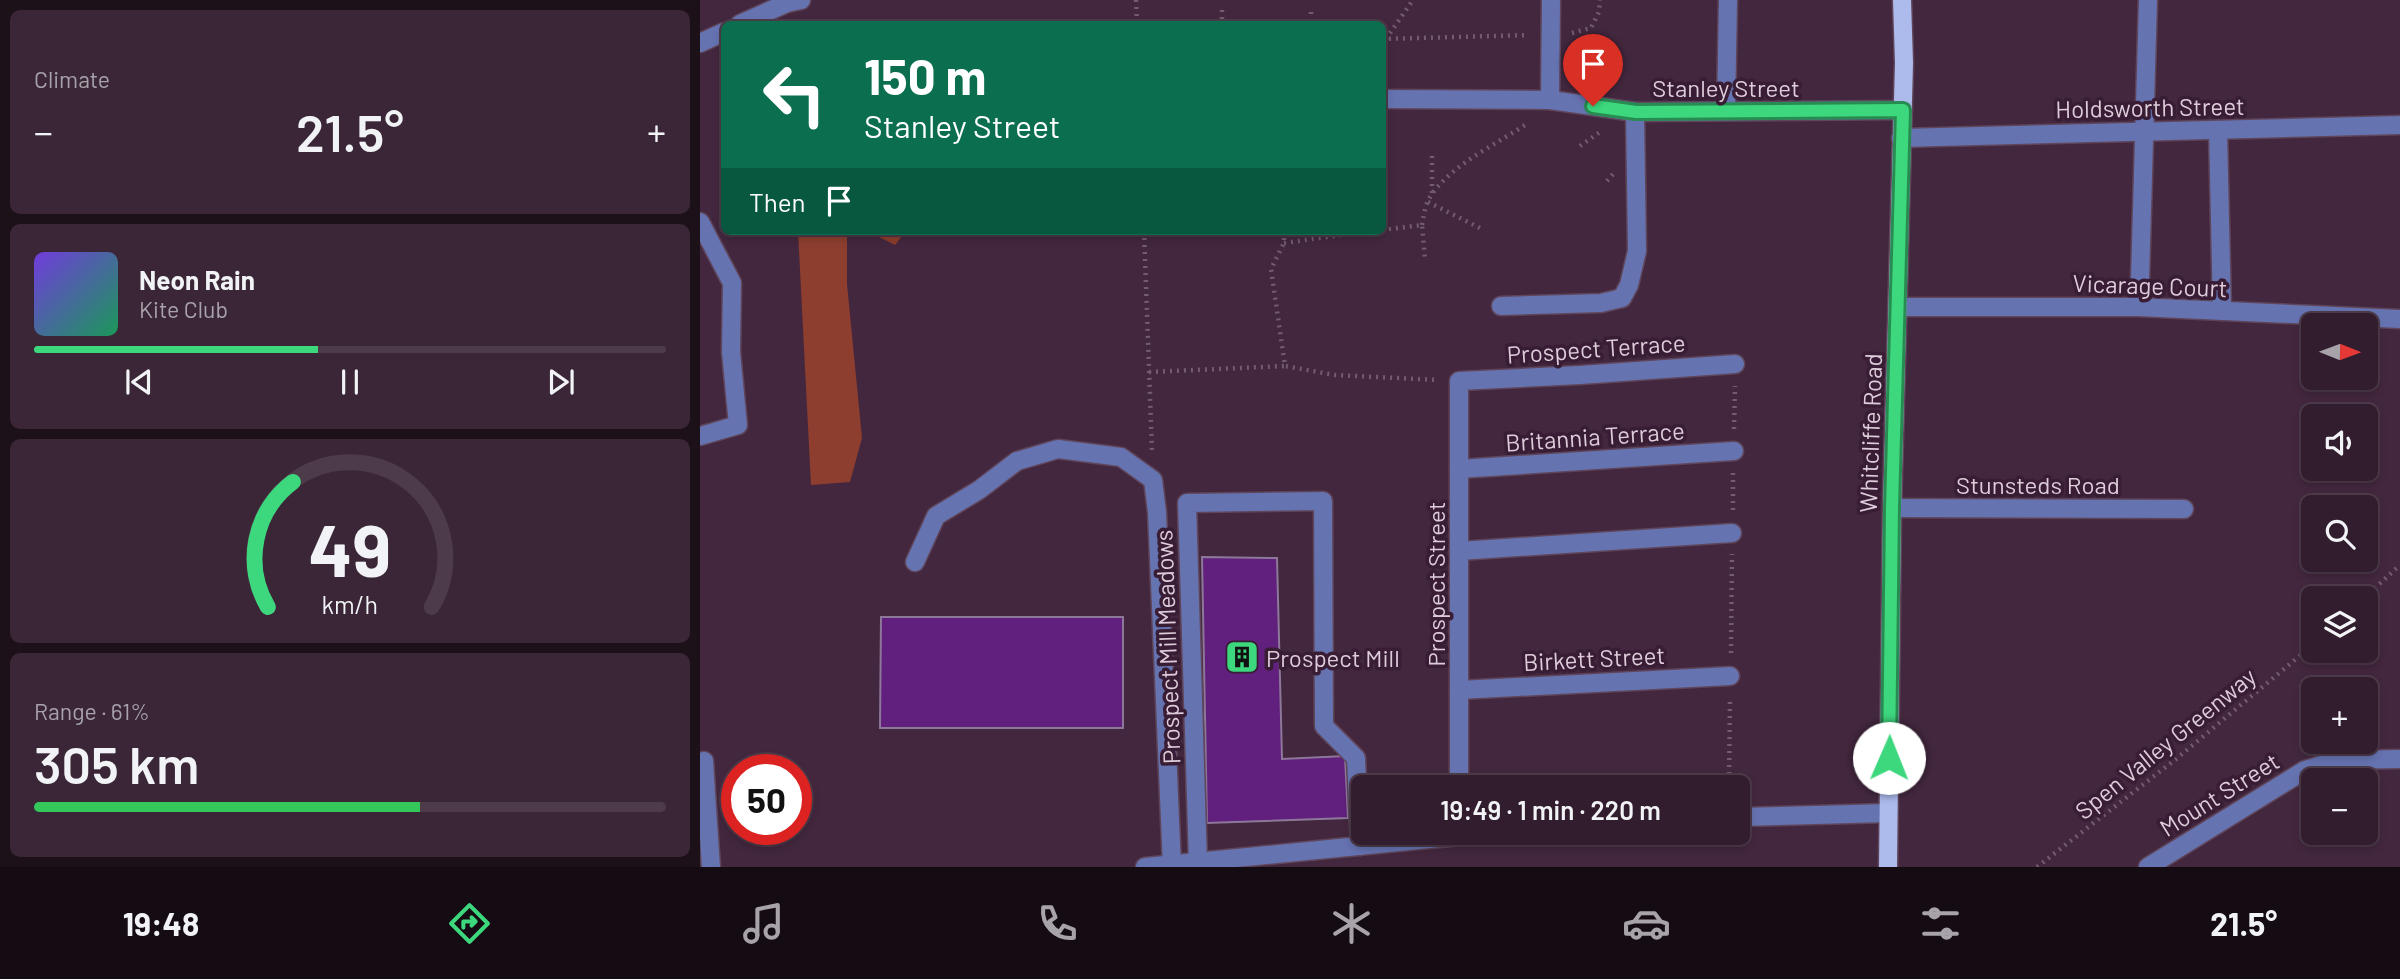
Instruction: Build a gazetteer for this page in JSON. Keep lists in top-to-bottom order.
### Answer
{
  "streets": {
    "main road": ["Whitcliffe Road"],
    "street": [
      "Stanley Street",
      "Holdsworth Street",
      "Vicarage Court",
      "Prospect Terrace",
      "Britannia Terrace",
      "Stunsteds Road",
      "Prospect Street",
      "Prospect Mill Meadows",
      "Birkett Street",
      "Mount Street"
    ],
    "path": ["Spen Valley Greenway"]
  },
  "crossings": [
    ["Stanley Street", "Whitcliffe Road"],
    ["Holdsworth Street", "Whitcliffe Road"],
    ["Vicarage Court", "Whitcliffe Road"],
    ["Prospect Terrace", "Prospect Street"],
    ["Whitcliffe Road", "Stunsteds Road"],
    ["Britannia Terrace", "Prospect Street"],
    ["Prospect Street", "Birkett Street"]
  ],
  "places": {
    "building": ["Prospect Mill"]
  },
  "north": "right",
  "page": {
    "tile": [
      "Climate",
      ["Range · 61%", "305 km"]
    ],
    "turn": ["150 m", "Stanley Street"],
    "heat": ["−", "21.5°", "+"],
    "then": "Then",
    "song": ["Neon Rain", "Kite Club"],
    "map_buttons": ["+", "−"],
    "limit": "50",
    "trip": "19:49 · 1 min · 220 m",
    "tabs": ["19:48", "21.5°"],
    "gauge": ["49", "km/h"]
  }
}
